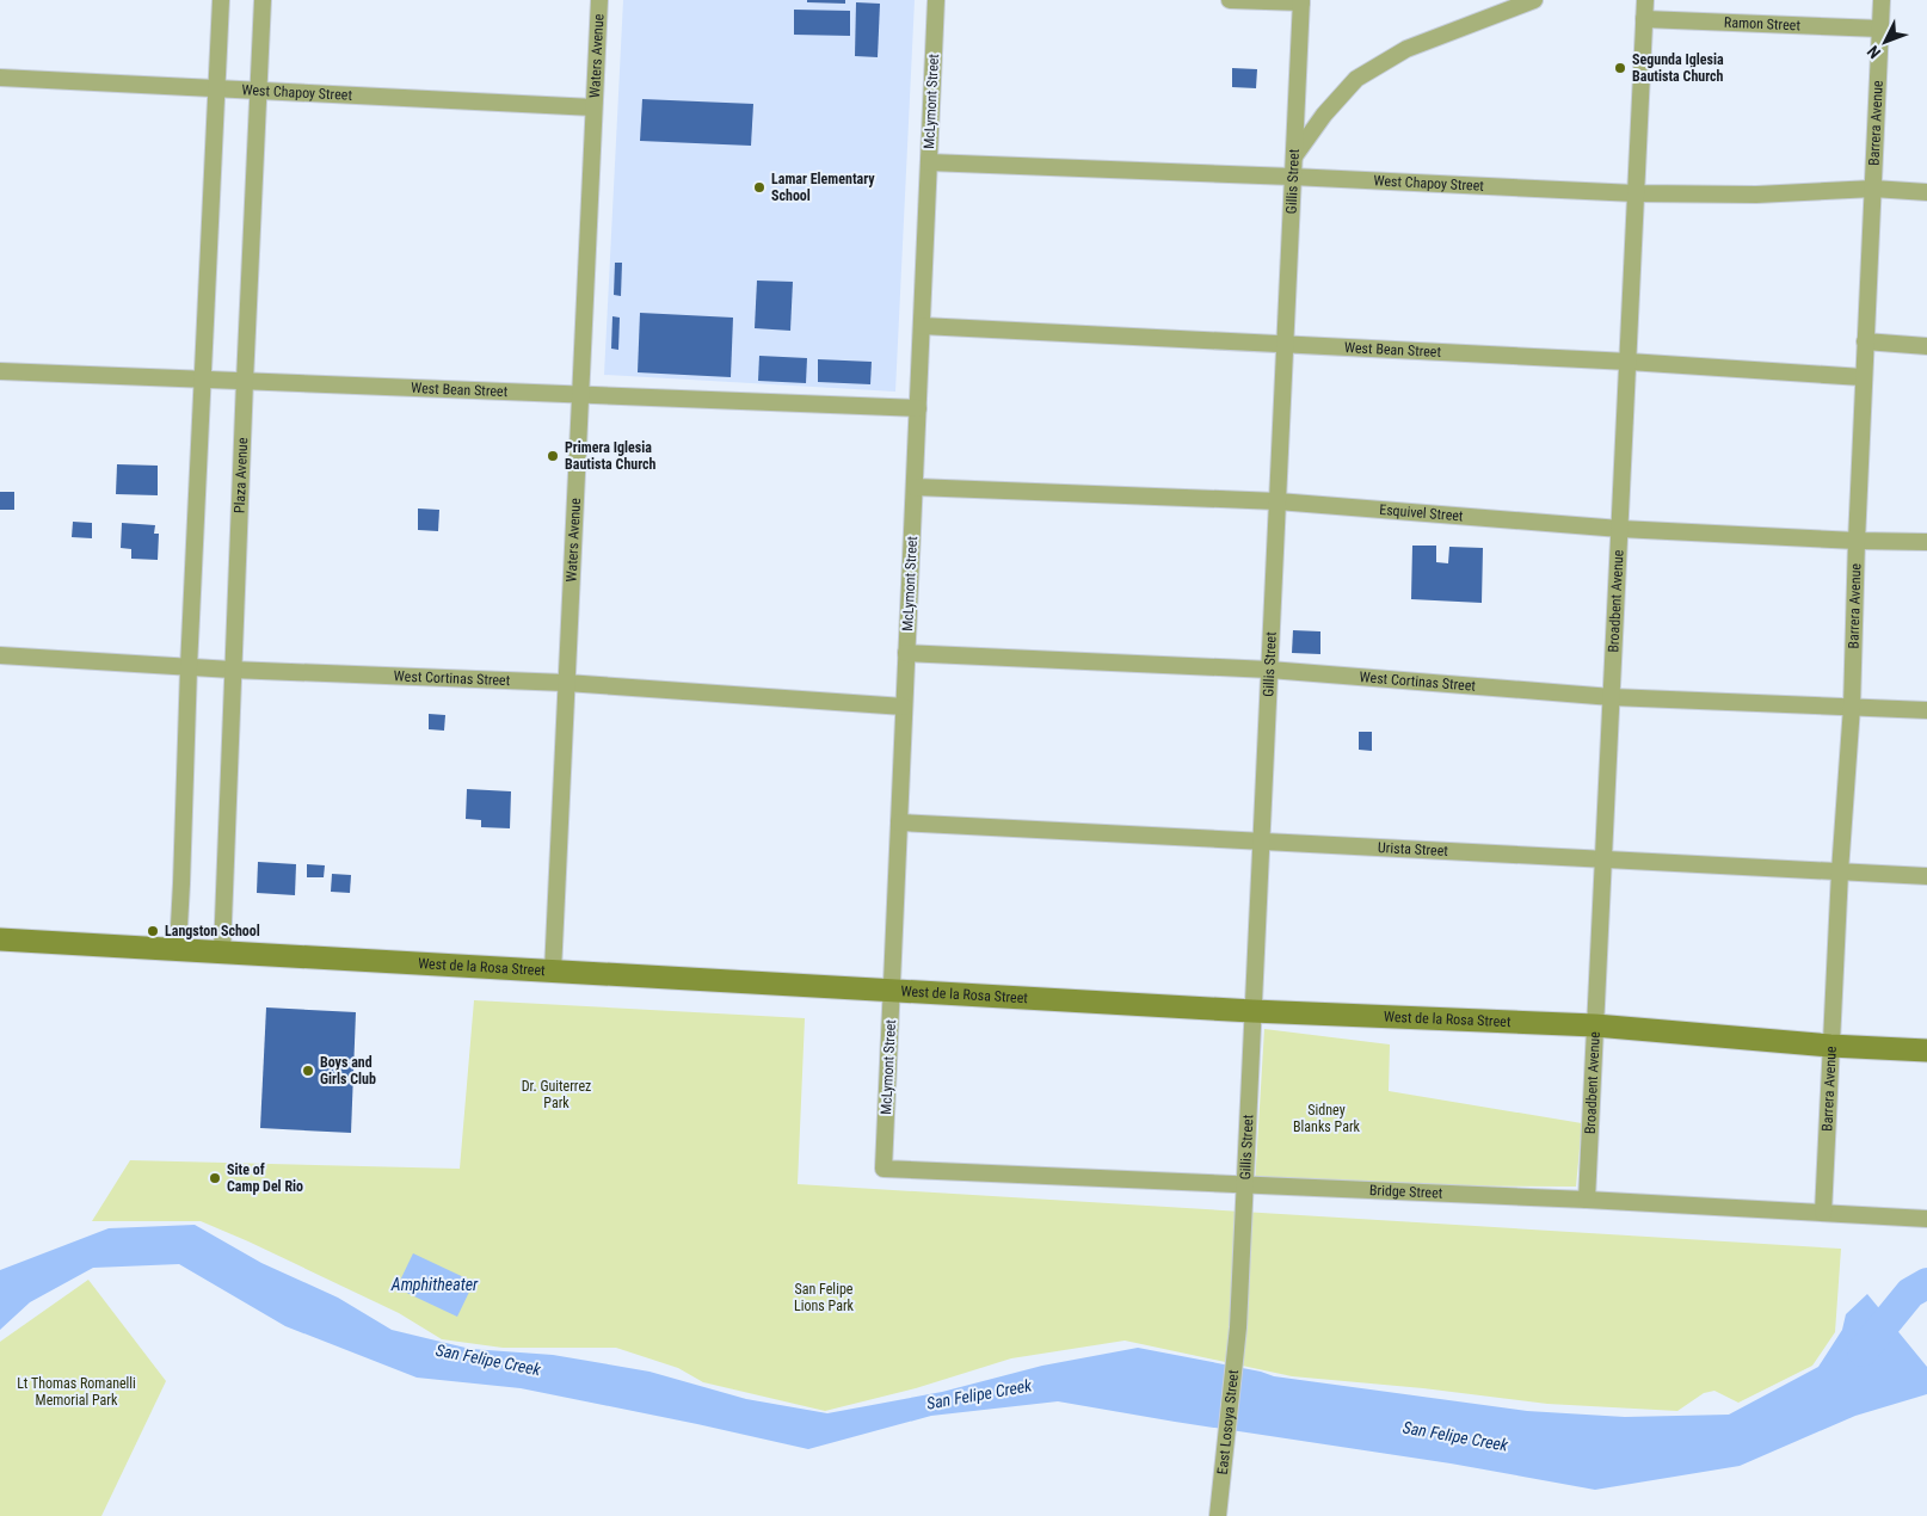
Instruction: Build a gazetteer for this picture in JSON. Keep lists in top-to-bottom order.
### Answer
{
  "streets": {
    "street": [
      "Ramon Street",
      "Waters Avenue",
      "West Chapoy Street",
      "McLymont Street",
      "Barrera Avenue",
      "Gillis Street",
      "West Bean Street",
      "Plaza Avenue",
      "Esquivel Street",
      "Broadbent Avenue",
      "West Cortinas Street",
      "Urista Street",
      "West de la Rosa Street",
      "Bridge Street",
      "East Losoya Street"
    ]
  },
  "crossings": [
    ["Ramon Street", "Barrera Avenue"],
    ["Ramon Street", "Broadbent Avenue"],
    ["Waters Avenue", "West Chapoy Street"],
    ["Waters Avenue", "West Bean Street"],
    ["Waters Avenue", "West Cortinas Street"],
    ["Waters Avenue", "West de la Rosa Street"],
    ["West Chapoy Street", "McLymont Street"],
    ["West Chapoy Street", "Barrera Avenue"],
    ["West Chapoy Street", "Gillis Street"],
    ["West Chapoy Street", "Plaza Avenue"],
    ["West Chapoy Street", "Broadbent Avenue"],
    ["McLymont Street", "West Bean Street"],
    ["McLymont Street", "Esquivel Street"],
    ["McLymont Street", "West Cortinas Street"],
    ["McLymont Street", "Urista Street"],
    ["McLymont Street", "West de la Rosa Street"],
    ["McLymont Street", "Bridge Street"],
    ["Barrera Avenue", "West Bean Street"],
    ["Barrera Avenue", "Esquivel Street"],
    ["Barrera Avenue", "West Cortinas Street"],
    ["Barrera Avenue", "Urista Street"],
    ["Barrera Avenue", "West de la Rosa Street"],
    ["Barrera Avenue", "Bridge Street"],
    ["Gillis Street", "West Bean Street"],
    ["Gillis Street", "Esquivel Street"],
    ["Gillis Street", "West Cortinas Street"],
    ["Gillis Street", "Urista Street"],
    ["Gillis Street", "West de la Rosa Street"],
    ["Gillis Street", "Bridge Street"],
    ["Gillis Street", "East Losoya Street"],
    ["West Bean Street", "Plaza Avenue"],
    ["West Bean Street", "Broadbent Avenue"],
    ["Plaza Avenue", "West Cortinas Street"],
    ["Plaza Avenue", "West de la Rosa Street"],
    ["Esquivel Street", "Broadbent Avenue"],
    ["Broadbent Avenue", "West Cortinas Street"],
    ["Broadbent Avenue", "Urista Street"],
    ["Broadbent Avenue", "West de la Rosa Street"],
    ["Broadbent Avenue", "Bridge Street"]
  ],
  "water": ["Amphitheater", "San Felipe Creek"],
  "parks": [
    "Dr. Guiterrez Park",
    "Sidney Blanks Park",
    "San Felipe Lions Park",
    "Lt Thomas Romanelli Memorial Park"
  ],
  "places": [
    "Segunda Iglesia Bautista Church",
    "Lamar Elementary School",
    "Primera Iglesia Bautista Church",
    "Langston School",
    "Boys and Girls Club",
    "Site of Camp Del Rio"
  ],
  "north": "bottom left"
}
